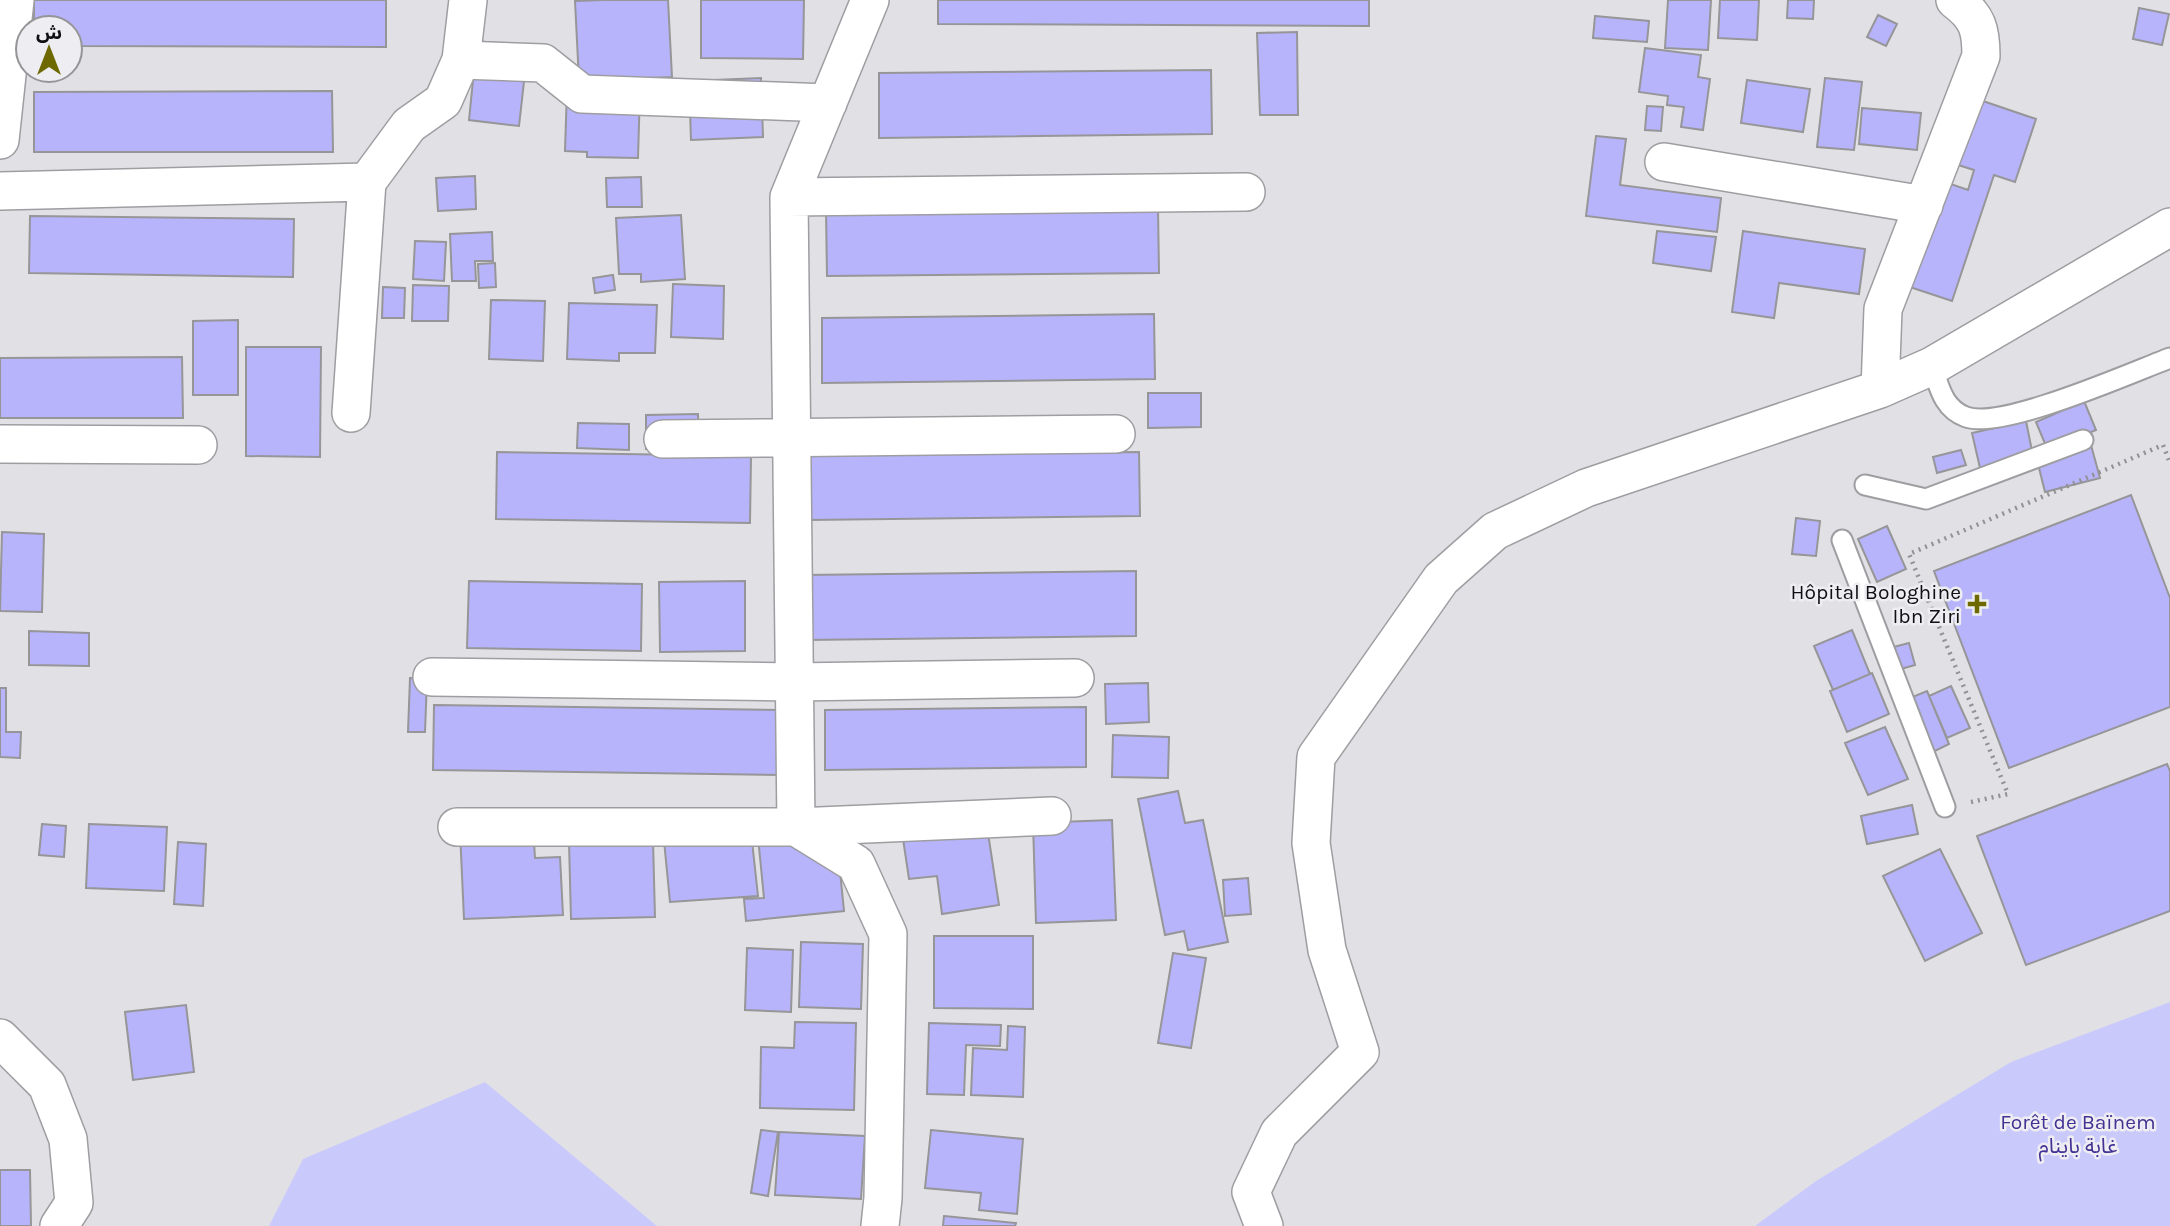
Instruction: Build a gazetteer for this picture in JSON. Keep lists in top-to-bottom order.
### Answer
{
  "parks": ["Forêt de Baïnem غابة باينام"],
  "places": {
    "health": ["Hôpital Bologhine Ibn Ziri"]
  },
  "north": "top"
}
